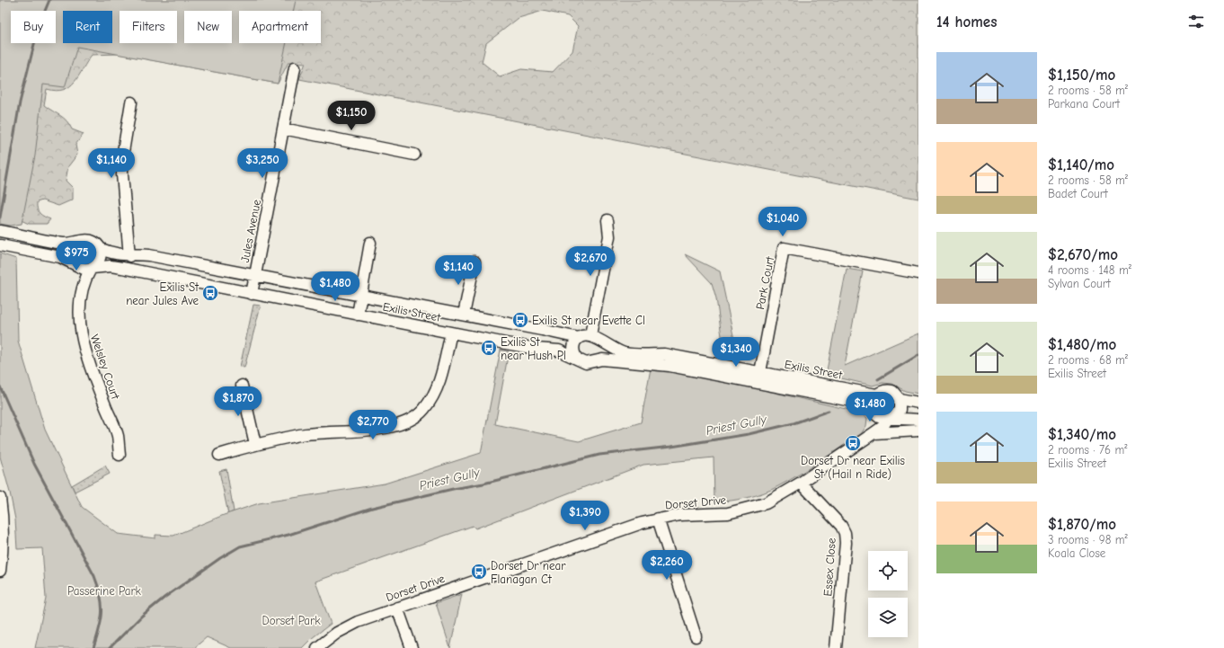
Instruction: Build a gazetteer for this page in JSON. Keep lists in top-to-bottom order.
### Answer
{
  "streets": {
    "street": [
      "Jules Avenue",
      "Park Court",
      "Exilis Street",
      "Welsley Court",
      "Dorset Drive",
      "Essex Close"
    ]
  },
  "crossings": [
    ["Jules Avenue", "Exilis Street"],
    ["Park Court", "Exilis Street"],
    ["Exilis Street", "Welsley Court"],
    ["Exilis Street", "Dorset Drive"],
    ["Dorset Drive", "Essex Close"]
  ],
  "water": ["Priest Gully"],
  "parks": ["Passerine Park", "Dorset Park"],
  "places": {
    "bus stop": [
      "Exilis St near Jules Ave",
      "Exilis St near Evette Cl",
      "Exilis St near Hush Pl",
      "Dorset Dr near Exilis St (Hail n Ride)",
      "Dorset Dr near Flanagan Ct"
    ]
  },
  "page": {
    "heading": "14 homes",
    "chip": [
      "Buy",
      "Rent",
      "Filters",
      "New",
      "Apartment"
    ],
    "list": [
      {
        "name": "$1,150/mo",
        "note": "2 rooms · 58 m² · Parkana Court"
      },
      {
        "name": "$1,140/mo",
        "note": "2 rooms · 58 m² · Badet Court"
      },
      {
        "name": "$2,670/mo",
        "note": "4 rooms · 148 m² · Sylvan Court"
      },
      {
        "name": "$1,480/mo",
        "note": "2 rooms · 68 m² · Exilis Street"
      },
      {
        "name": "$1,340/mo",
        "note": "2 rooms · 76 m² · Exilis Street"
      },
      {
        "name": "$1,870/mo",
        "note": "3 rooms · 98 m² · Koala Close"
      }
    ],
    "price": [
      "$1,150",
      "$1,140",
      "$3,250",
      "$1,040",
      "$975",
      "$2,670",
      "$1,140",
      "$1,480",
      "$1,340",
      "$1,870",
      "$1,480",
      "$2,770",
      "$1,390",
      "$2,260"
    ]
  }
}
